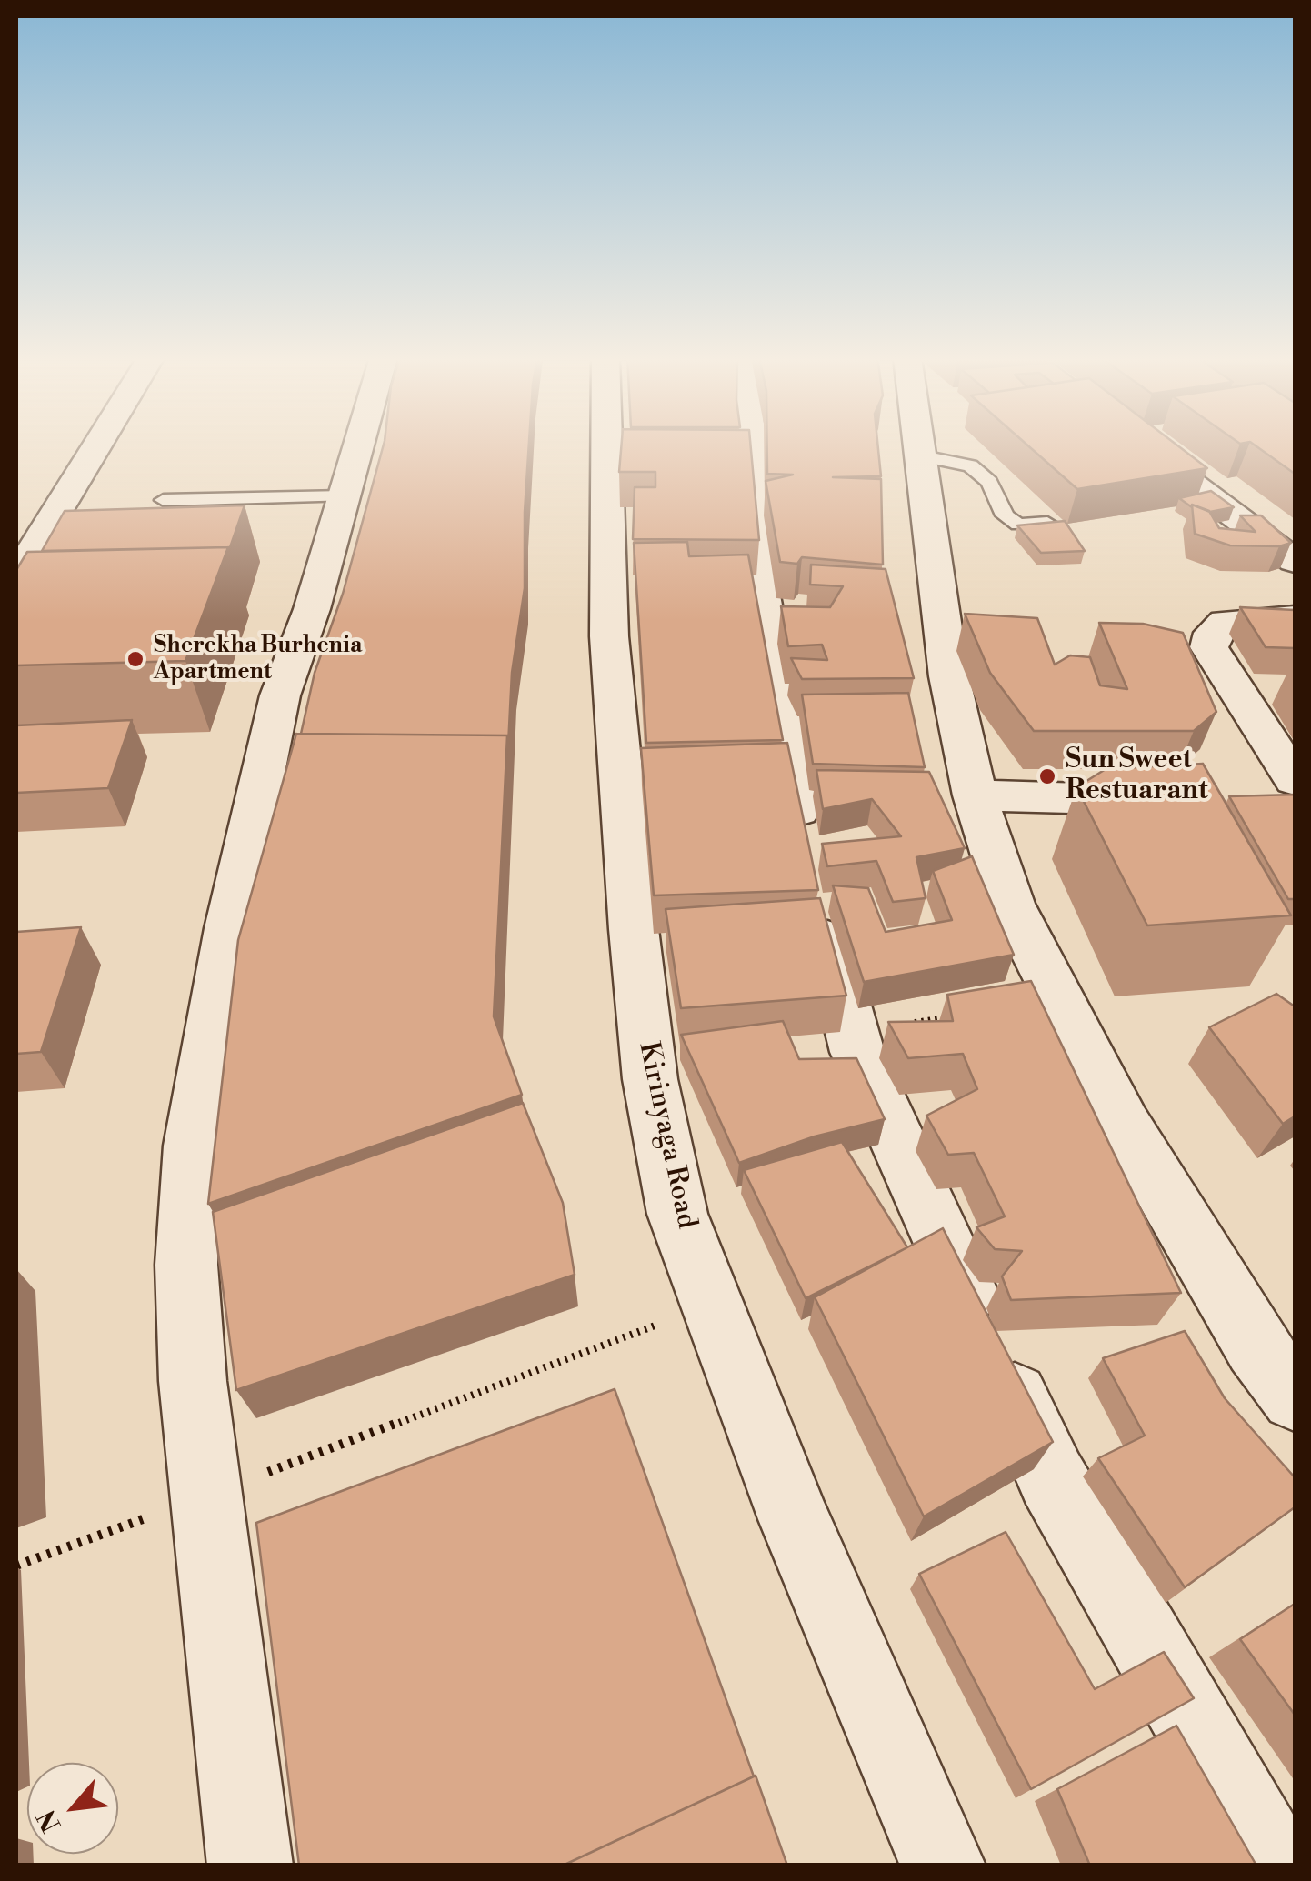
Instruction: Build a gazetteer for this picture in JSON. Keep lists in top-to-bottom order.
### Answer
{
  "streets": {
    "street": ["Kirinyaga Road"]
  },
  "places": ["Sherekha Burhenia Apartment", "Sun Sweet Restuarant"],
  "north": "bottom left"
}
